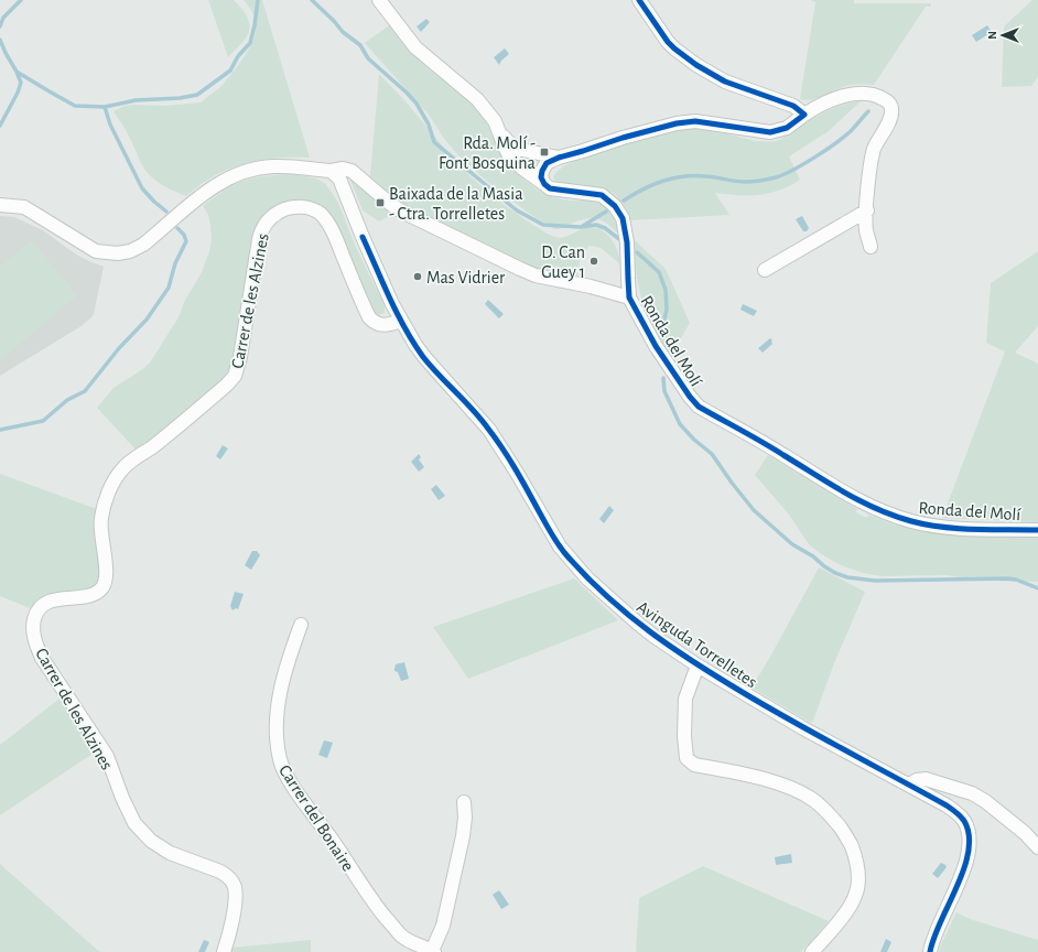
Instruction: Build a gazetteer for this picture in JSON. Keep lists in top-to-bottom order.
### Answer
{
  "streets": {
    "street": [
      "Carrer de les Alzines",
      "Ronda del Molí",
      "Avinguda Torrelletes",
      "Carrer del Bonaire"
    ]
  },
  "crossings": [
    ["Carrer de les Alzines", "Avinguda Torrelletes"]
  ],
  "places": {
    "transit": ["Rda. Molí - Font Bosquina", "Baixada de la Masia - Ctra. Torrelletes"],
    "other": ["D. Can Guey 1", "Mas Vidrier"]
  },
  "north": "left"
}
